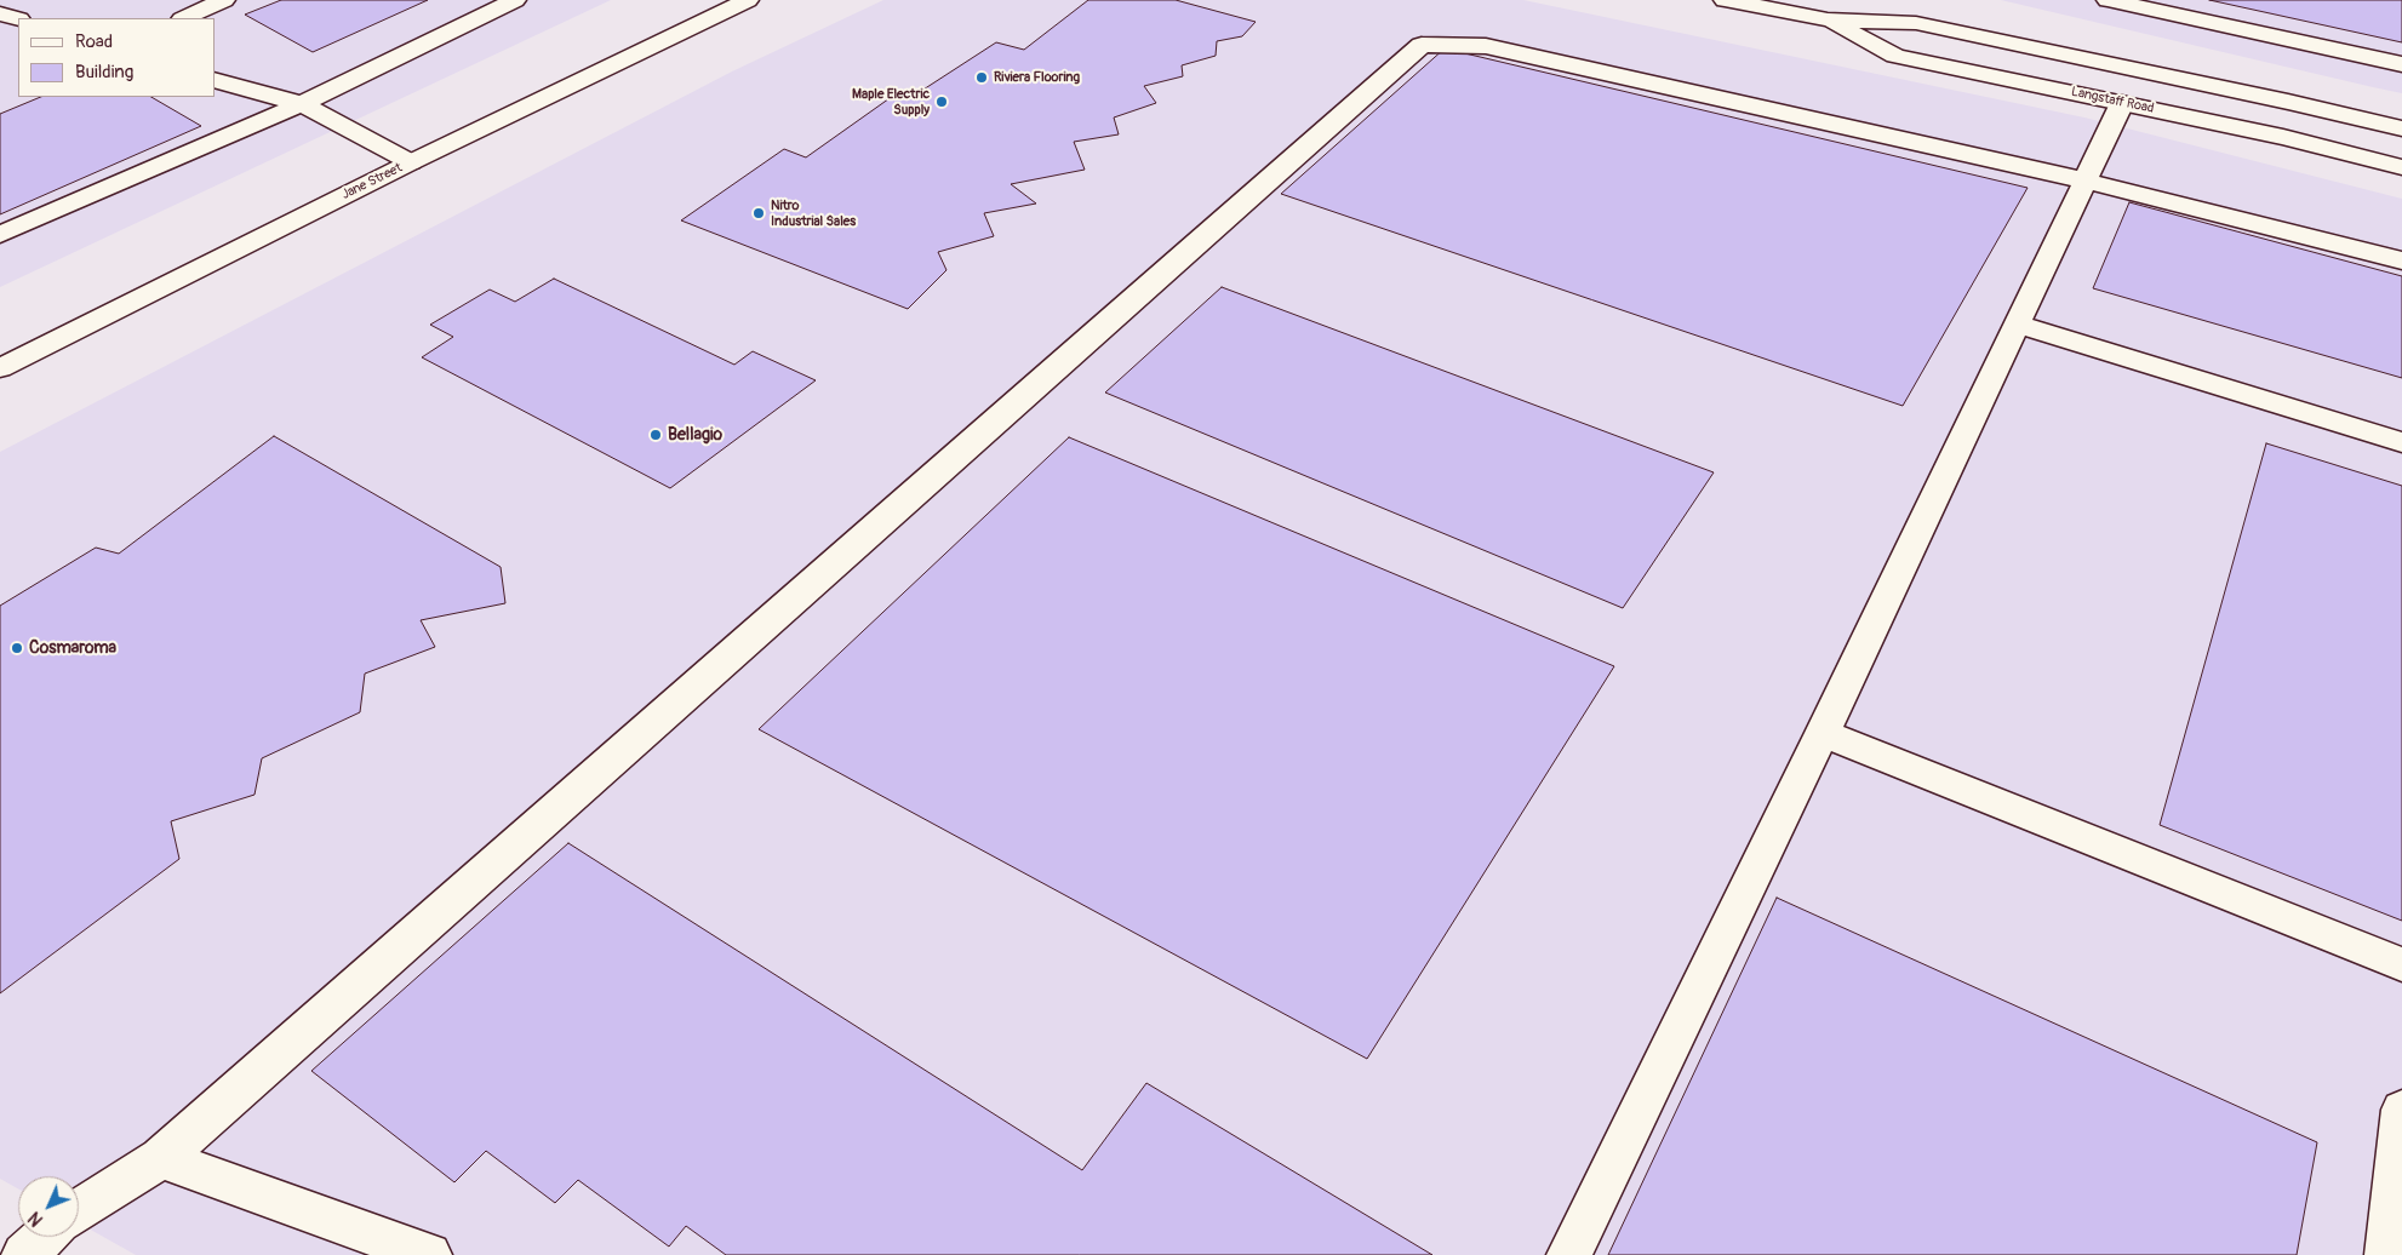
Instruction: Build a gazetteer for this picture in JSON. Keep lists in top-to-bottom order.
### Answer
{
  "streets": {
    "main road": ["Langstaff Road", "Jane Street"]
  },
  "places": [
    "Riviera Flooring",
    "Maple Electric Supply",
    "Nitro Industrial Sales",
    "Bellagio",
    "Cosmaroma"
  ],
  "legend": ["Road", "Building"],
  "north": "bottom left"
}
